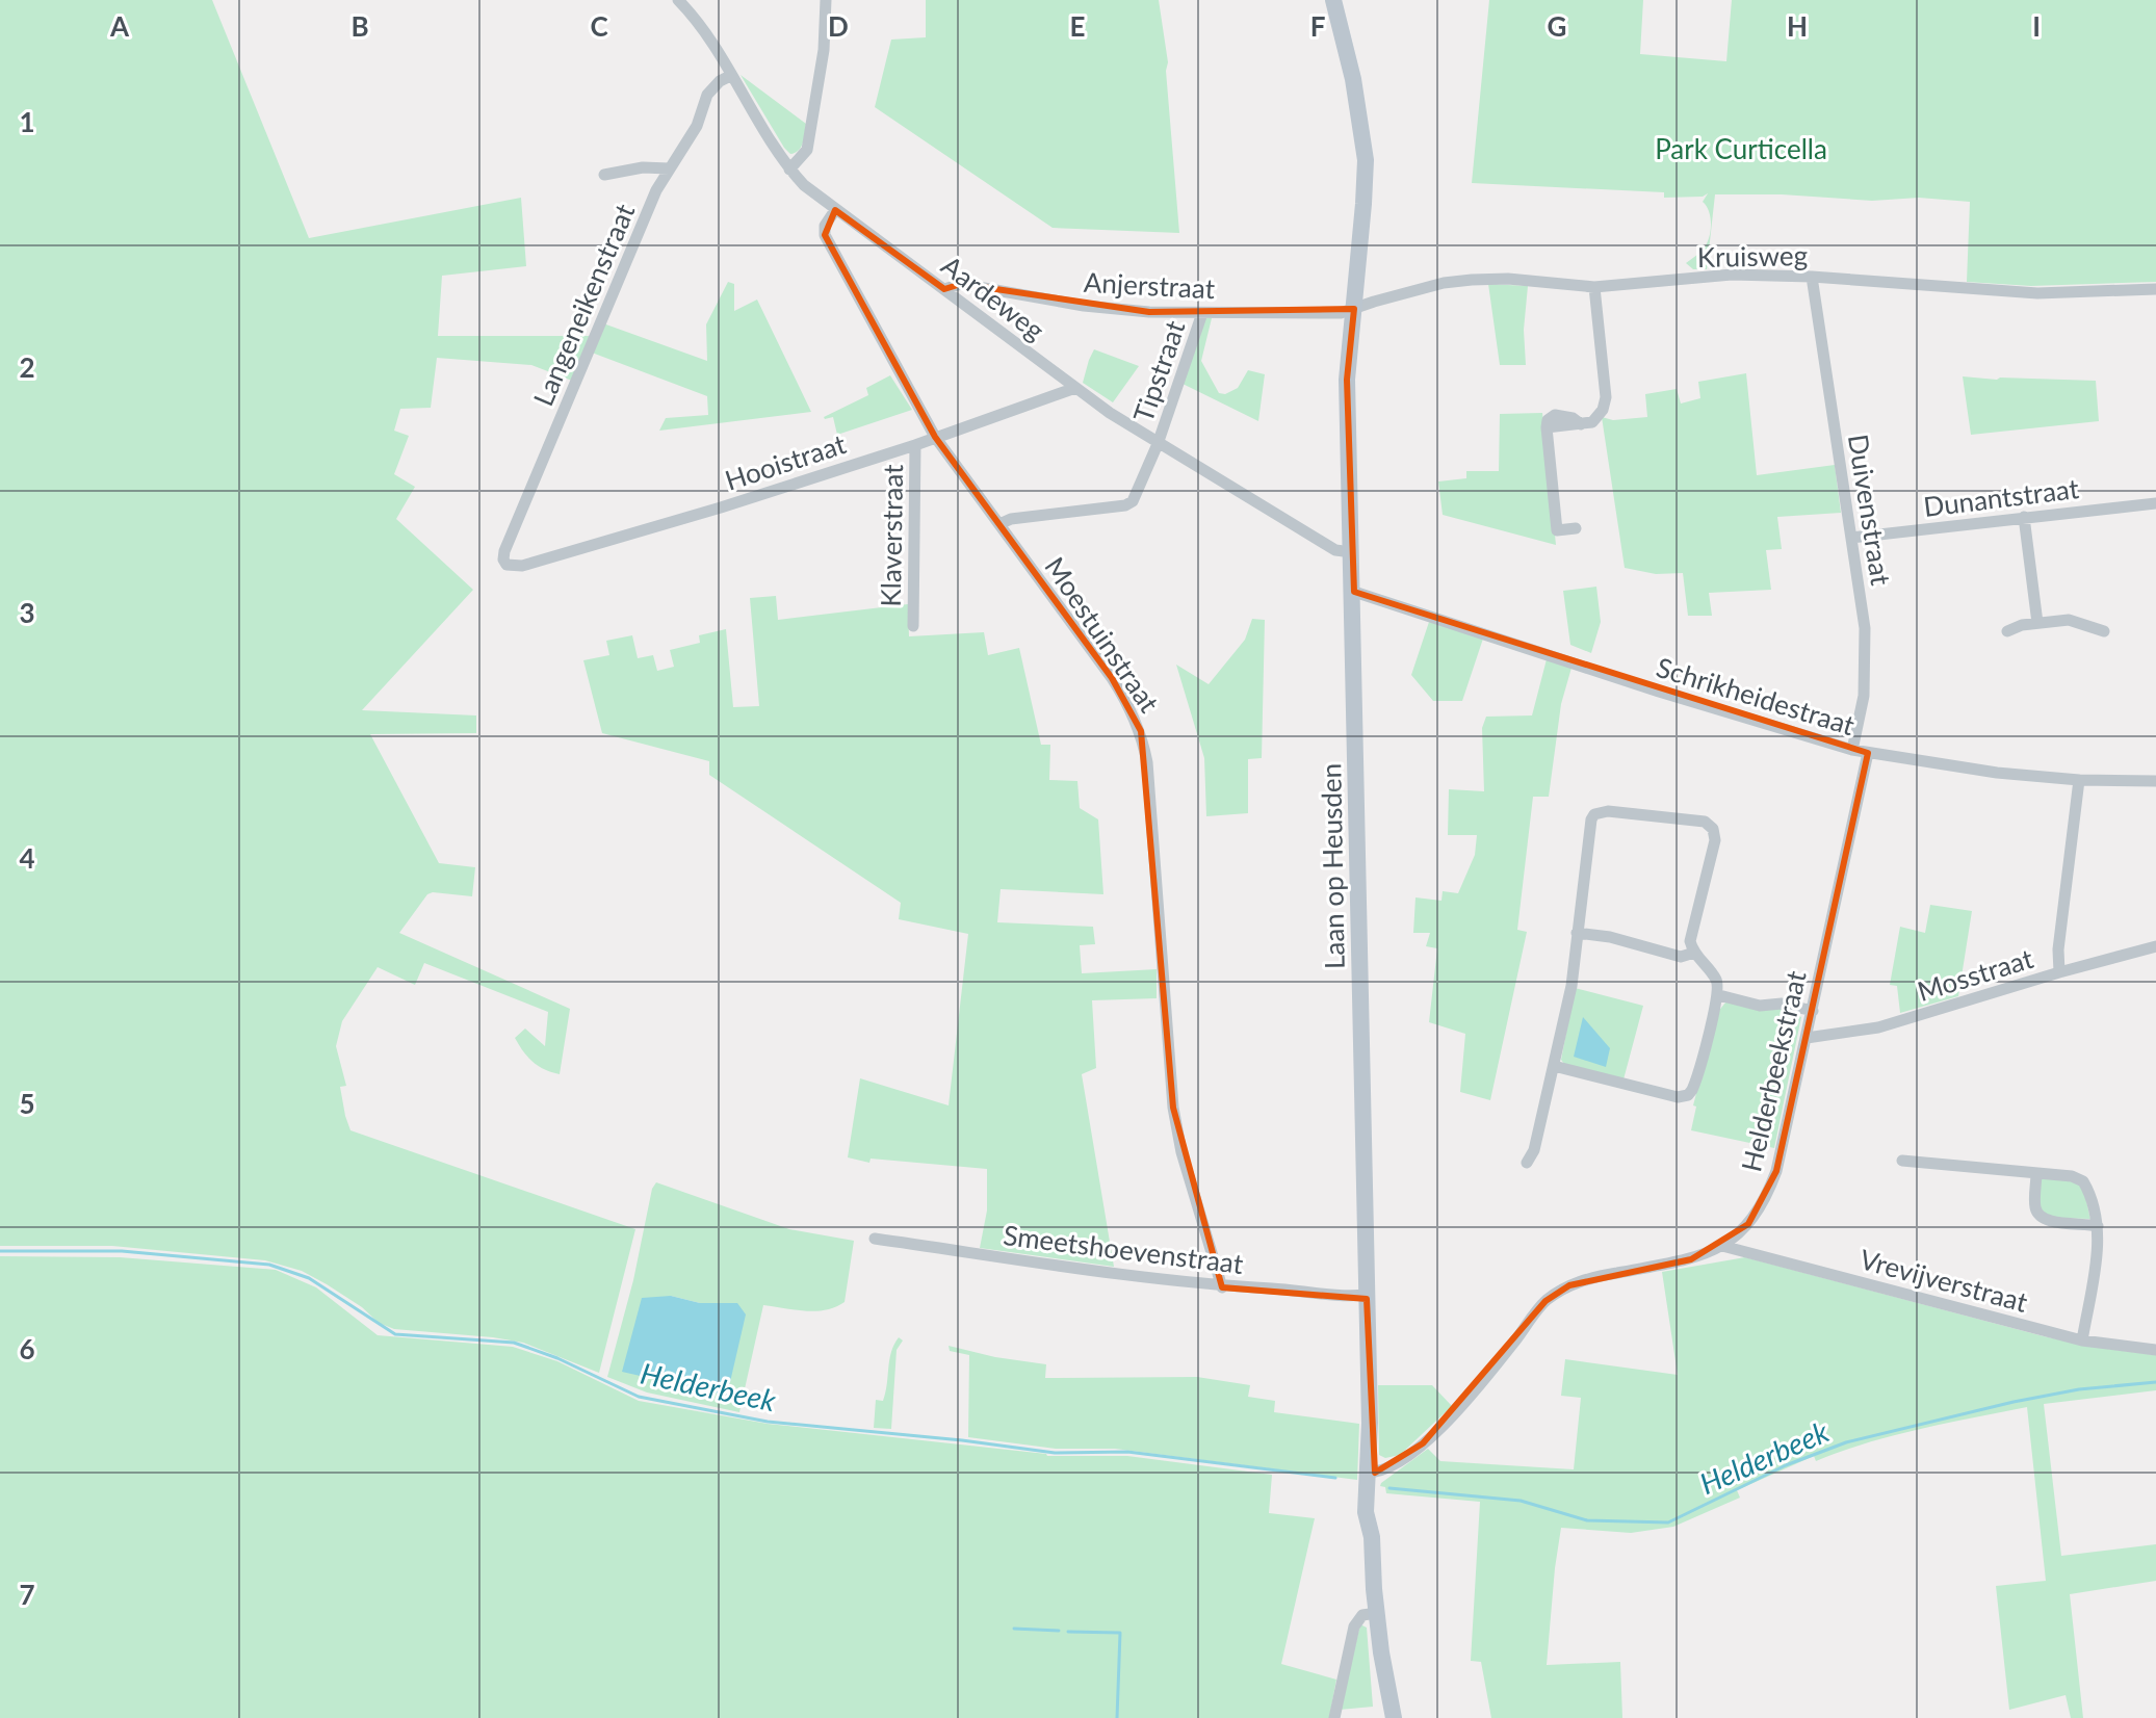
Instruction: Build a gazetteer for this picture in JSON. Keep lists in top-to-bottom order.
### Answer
{
  "streets": {
    "street": [
      "Kruisweg",
      "Anjerstraat",
      "Aardeweg",
      "Langeneikenstraat",
      "Tipstraat",
      "Hooistraat",
      "Dunantstraat",
      "Duivenstraat",
      "Klaverstraat",
      "Moestuinstraat",
      "Schrikheidestraat",
      "Laan op Heusden",
      "Mosstraat",
      "Helderbeekstraat",
      "Smeetshoevenstraat",
      "Vrevijverstraat"
    ]
  },
  "crossings": [
    ["Kruisweg", "Anjerstraat"],
    ["Kruisweg", "Duivenstraat"],
    ["Kruisweg", "Laan op Heusden"],
    ["Anjerstraat", "Aardeweg"],
    ["Anjerstraat", "Tipstraat"],
    ["Anjerstraat", "Laan op Heusden"],
    ["Aardeweg", "Langeneikenstraat"],
    ["Aardeweg", "Tipstraat"],
    ["Aardeweg", "Hooistraat"],
    ["Aardeweg", "Moestuinstraat"],
    ["Aardeweg", "Laan op Heusden"],
    ["Langeneikenstraat", "Hooistraat"],
    ["Tipstraat", "Moestuinstraat"],
    ["Hooistraat", "Klaverstraat"],
    ["Hooistraat", "Moestuinstraat"],
    ["Dunantstraat", "Duivenstraat"],
    ["Duivenstraat", "Schrikheidestraat"],
    ["Moestuinstraat", "Smeetshoevenstraat"],
    ["Schrikheidestraat", "Laan op Heusden"],
    ["Schrikheidestraat", "Helderbeekstraat"],
    ["Laan op Heusden", "Helderbeekstraat"],
    ["Laan op Heusden", "Smeetshoevenstraat"],
    ["Mosstraat", "Helderbeekstraat"],
    ["Helderbeekstraat", "Vrevijverstraat"]
  ],
  "water": ["Helderbeek"],
  "parks": ["Park Curticella"],
  "grid": {
    "columns": [
      "A",
      "B",
      "C",
      "D",
      "E",
      "F",
      "G",
      "H",
      "I"
    ],
    "rows": [
      "1",
      "2",
      "3",
      "4",
      "5",
      "6",
      "7"
    ]
  }
}
